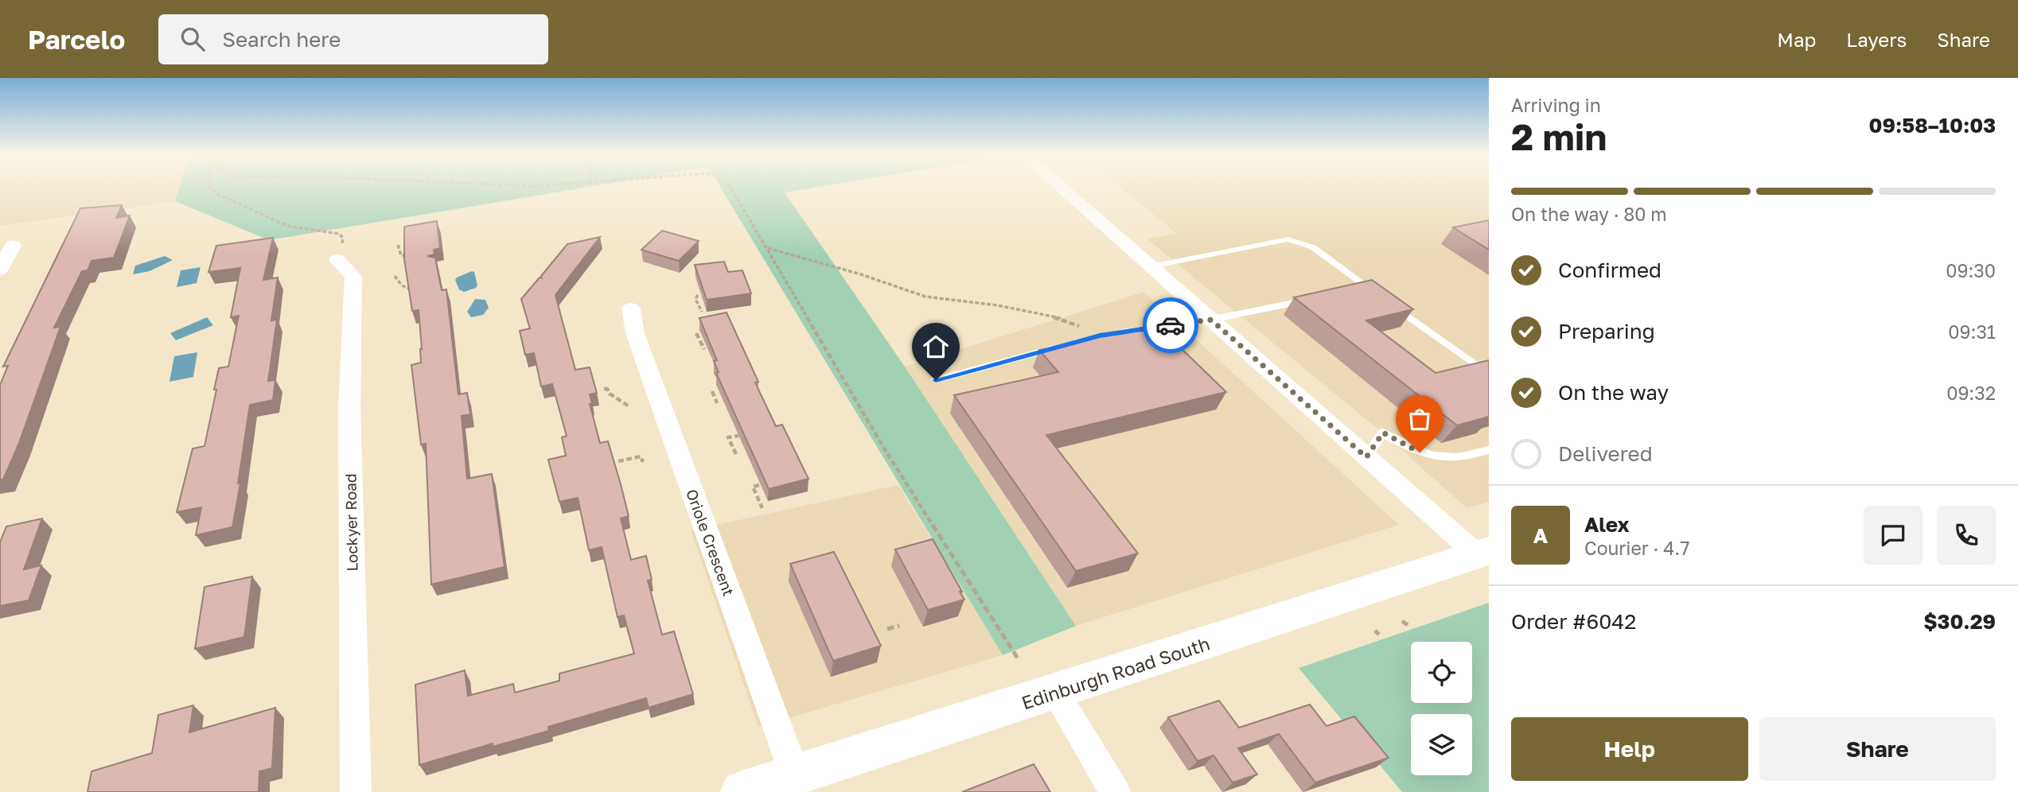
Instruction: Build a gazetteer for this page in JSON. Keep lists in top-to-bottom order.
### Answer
{
  "streets": {
    "main road": ["Edinburgh Road South"],
    "street": ["Lockyer Road", "Oriole Crescent"]
  },
  "crossings": [
    ["Oriole Crescent", "Edinburgh Road South"]
  ],
  "page": {
    "header": "Parcelo",
    "search": "Search here",
    "nav": ["Map", "Layers", "Share"],
    "heading": ["2 min", "Arriving in", "09:58–10:03"],
    "panel": [
      "Alex",
      "Courier · 4.7",
      "Order #6042",
      "$30.29"
    ],
    "bar": "On the way · 80 m",
    "list": [
      ["Confirmed", "09:30"],
      ["Preparing", "09:31"],
      ["On the way", "09:32"],
      "Delivered"
    ],
    "round": "A",
    "buttons": ["Help", "Share"]
  }
}
